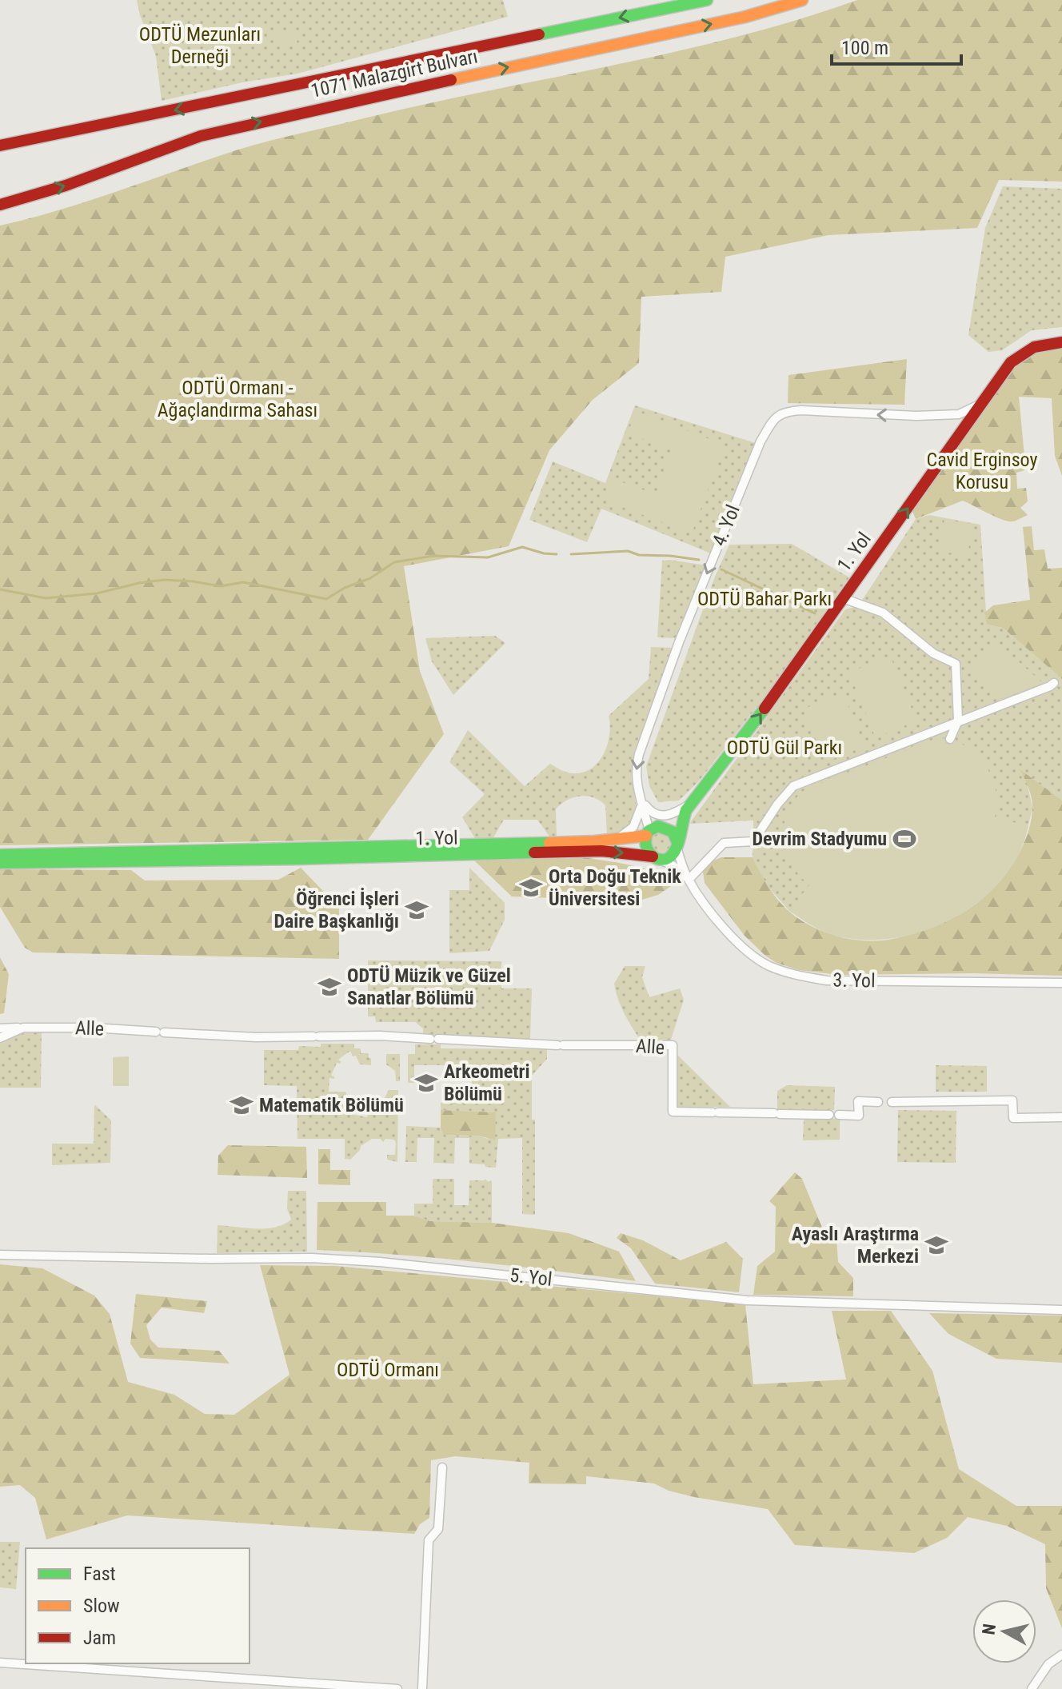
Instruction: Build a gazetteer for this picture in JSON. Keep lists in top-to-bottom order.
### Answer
{
  "streets": {
    "main road": ["1071 Malazgirt Bulvarı", "1. Yol"],
    "street": [
      "4. Yol",
      "3. Yol",
      "Alle",
      "5. Yol"
    ]
  },
  "crossings": [
    ["4. Yol", "1. Yol"],
    ["4. Yol", "3. Yol"],
    ["1. Yol", "3. Yol"]
  ],
  "one_way": ["4. Yol"],
  "parks": [
    "ODTÜ Mezunları Derneği",
    "ODTÜ Ormanı - Ağaçlandırma Sahası",
    "Cavid Erginsoy Korusu",
    "ODTÜ Bahar Parkı",
    "ODTÜ Gül Parkı",
    "ODTÜ Ormanı"
  ],
  "places": {
    "sports": ["Devrim Stadyumu"],
    "school or university": [
      "Orta Doğu Teknik Üniversitesi",
      "Öğrenci İşleri Daire Başkanlığı",
      "ODTÜ Müzik ve Güzel Sanatlar Bölümü",
      "Arkeometri Bölümü",
      "Matematik Bölümü",
      "Ayaslı Araştırma Merkezi"
    ]
  },
  "legend": ["Fast", "Slow", "Jam"],
  "scale_bar": "100 m",
  "north": "left"
}
